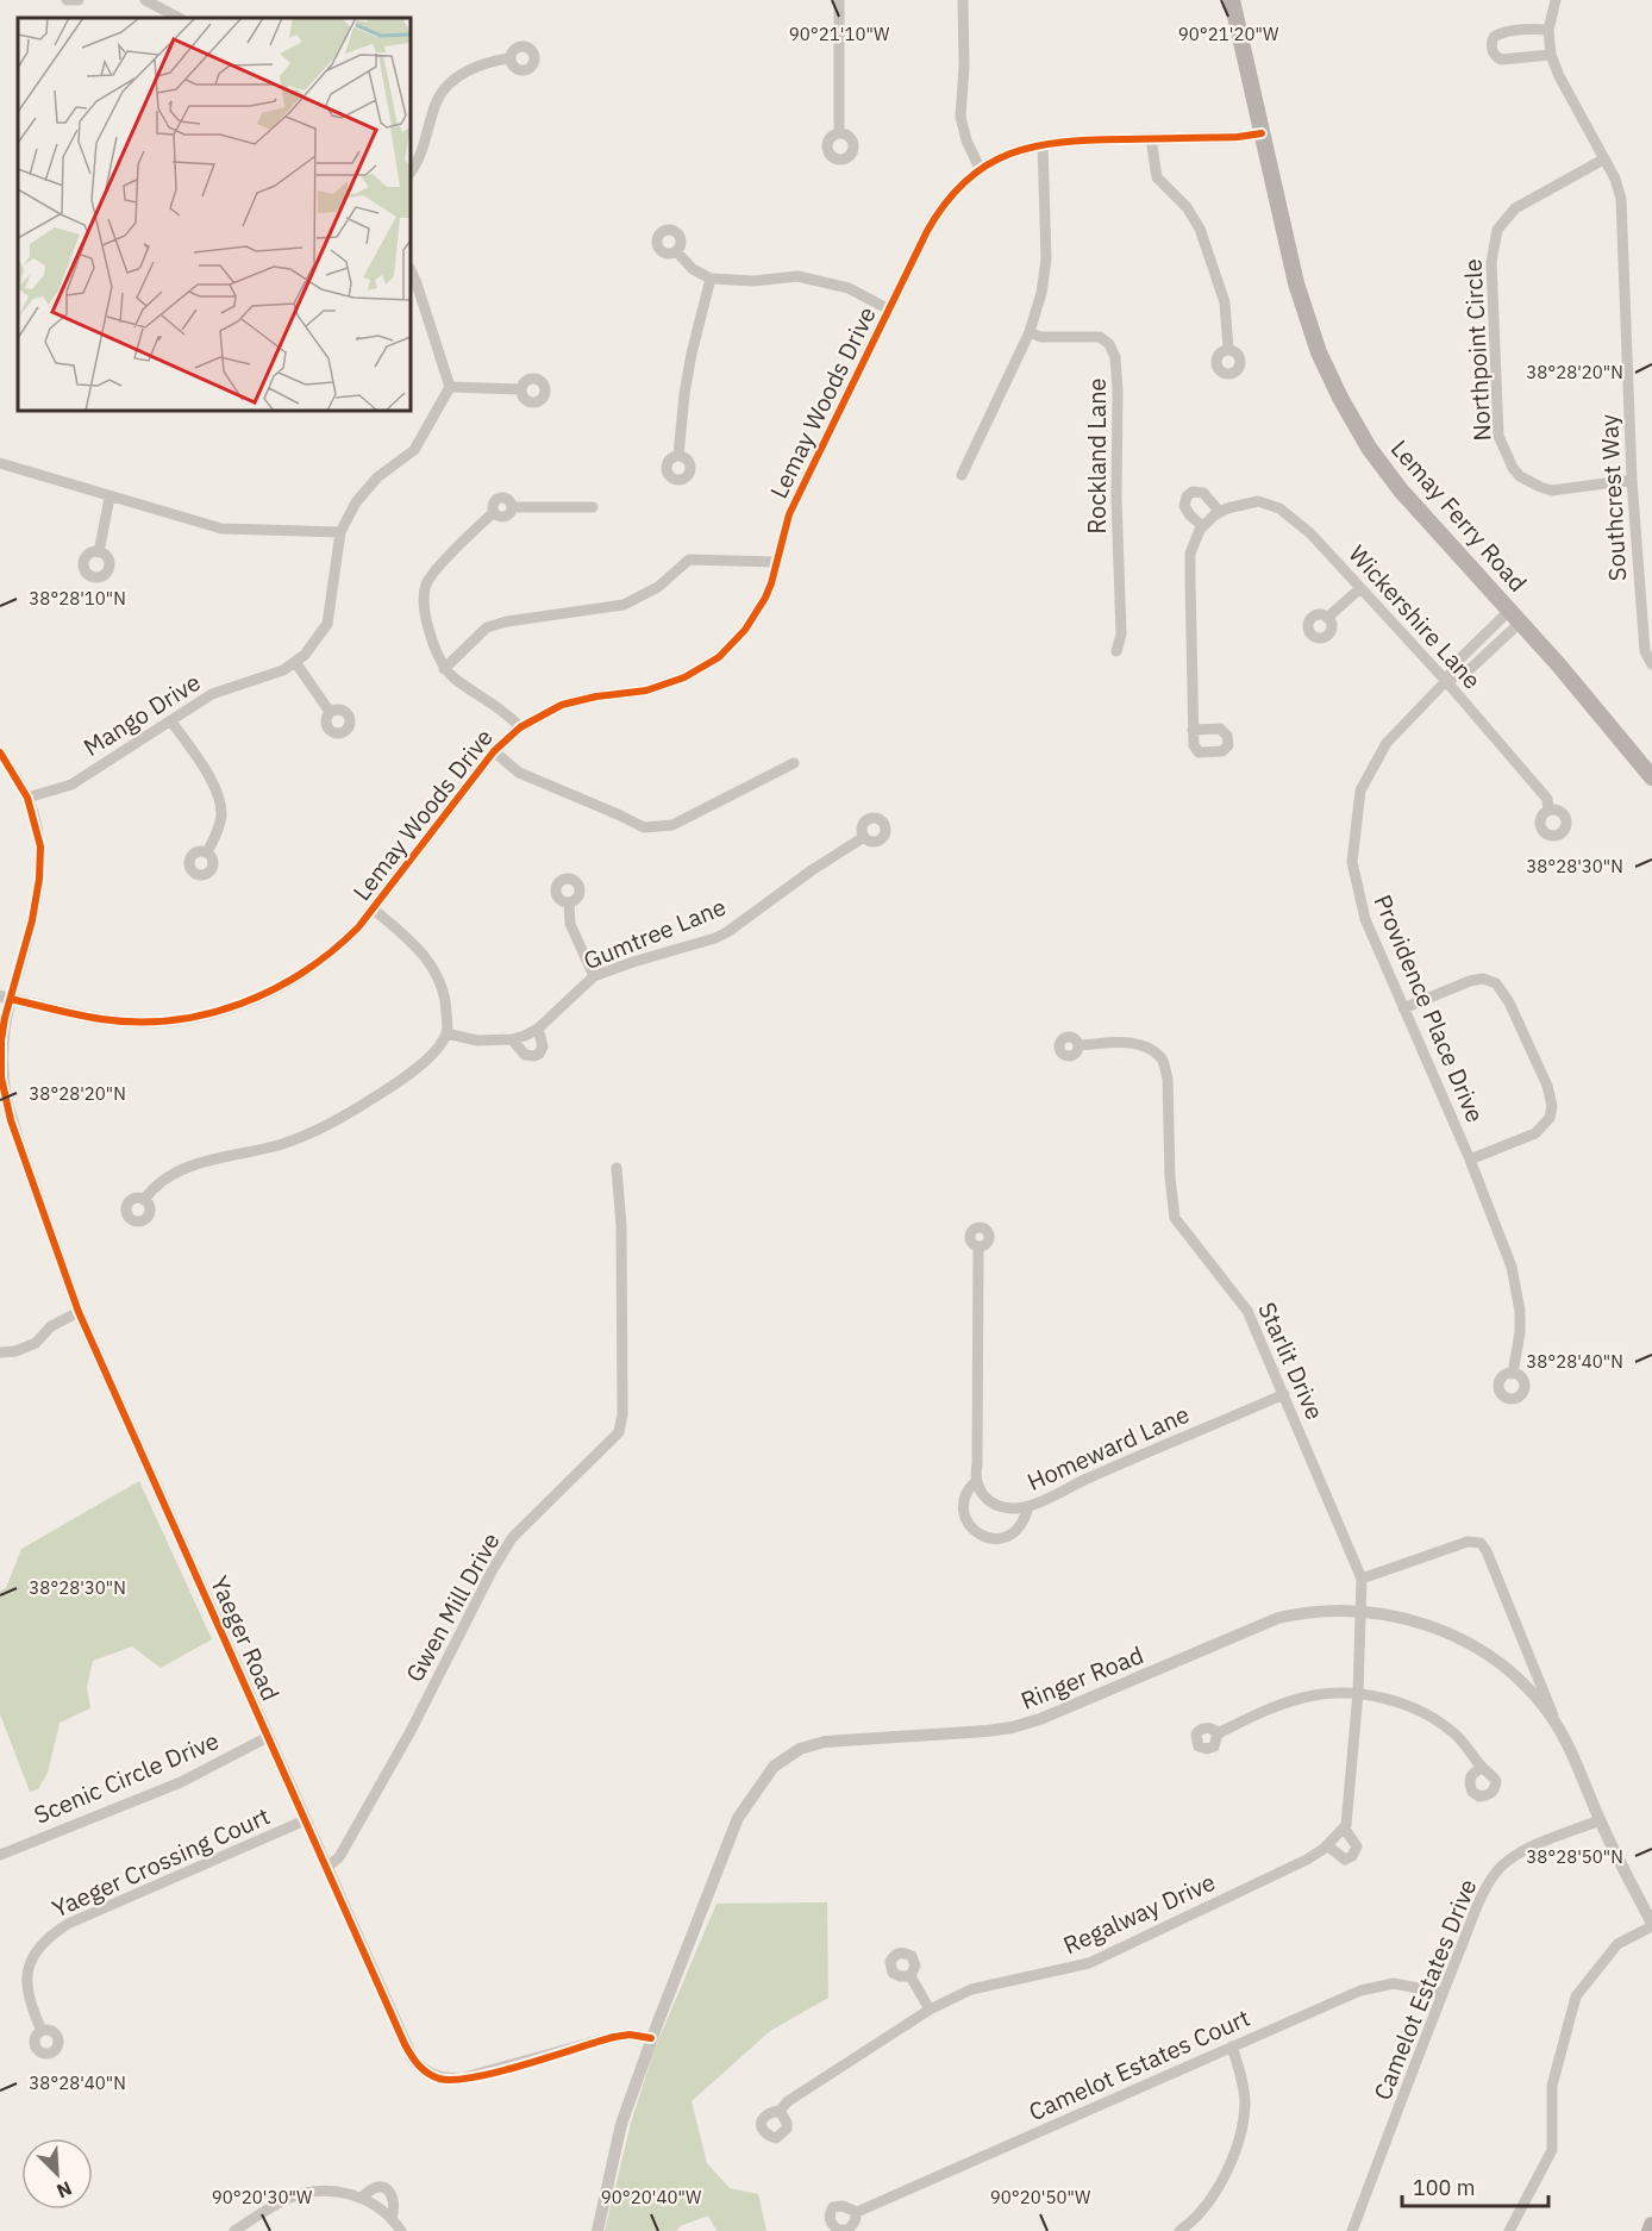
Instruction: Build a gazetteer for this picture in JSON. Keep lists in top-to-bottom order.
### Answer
{
  "streets": {
    "main road": ["Lemay Ferry Road"],
    "street": [
      "Northpoint Circle",
      "Lemay Woods Drive",
      "Rockland Lane",
      "Southcrest Way",
      "Wickershire Lane",
      "Mango Drive",
      "Gumtree Lane",
      "Providence Place Drive",
      "Starlit Drive",
      "Homeward Lane",
      "Gwen Mill Drive",
      "Yaeger Road",
      "Ringer Road",
      "Scenic Circle Drive",
      "Yaeger Crossing Court",
      "Regalway Drive",
      "Camelot Estates Drive",
      "Camelot Estates Court"
    ]
  },
  "crossings": [
    ["Northpoint Circle", "Southcrest Way"],
    ["Lemay Woods Drive", "Lemay Ferry Road"],
    ["Lemay Woods Drive", "Yaeger Road"],
    ["Lemay Ferry Road", "Providence Place Drive"],
    ["Wickershire Lane", "Providence Place Drive"],
    ["Starlit Drive", "Homeward Lane"],
    ["Starlit Drive", "Ringer Road"],
    ["Gwen Mill Drive", "Yaeger Road"],
    ["Yaeger Road", "Ringer Road"],
    ["Yaeger Road", "Scenic Circle Drive"],
    ["Yaeger Road", "Yaeger Crossing Court"],
    ["Ringer Road", "Camelot Estates Drive"],
    ["Camelot Estates Drive", "Camelot Estates Court"]
  ],
  "scale_bar": "100 m",
  "north": "bottom right",
  "coordinates": [
    "90°21'10\"W",
    "90°21'20\"W",
    "38°28'20\"N",
    "38°28'10\"N",
    "38°28'30\"N",
    "38°28'40\"N",
    "38°28'50\"N",
    "90°20'30\"W",
    "90°20'40\"W",
    "90°20'50\"W"
  ]
}
